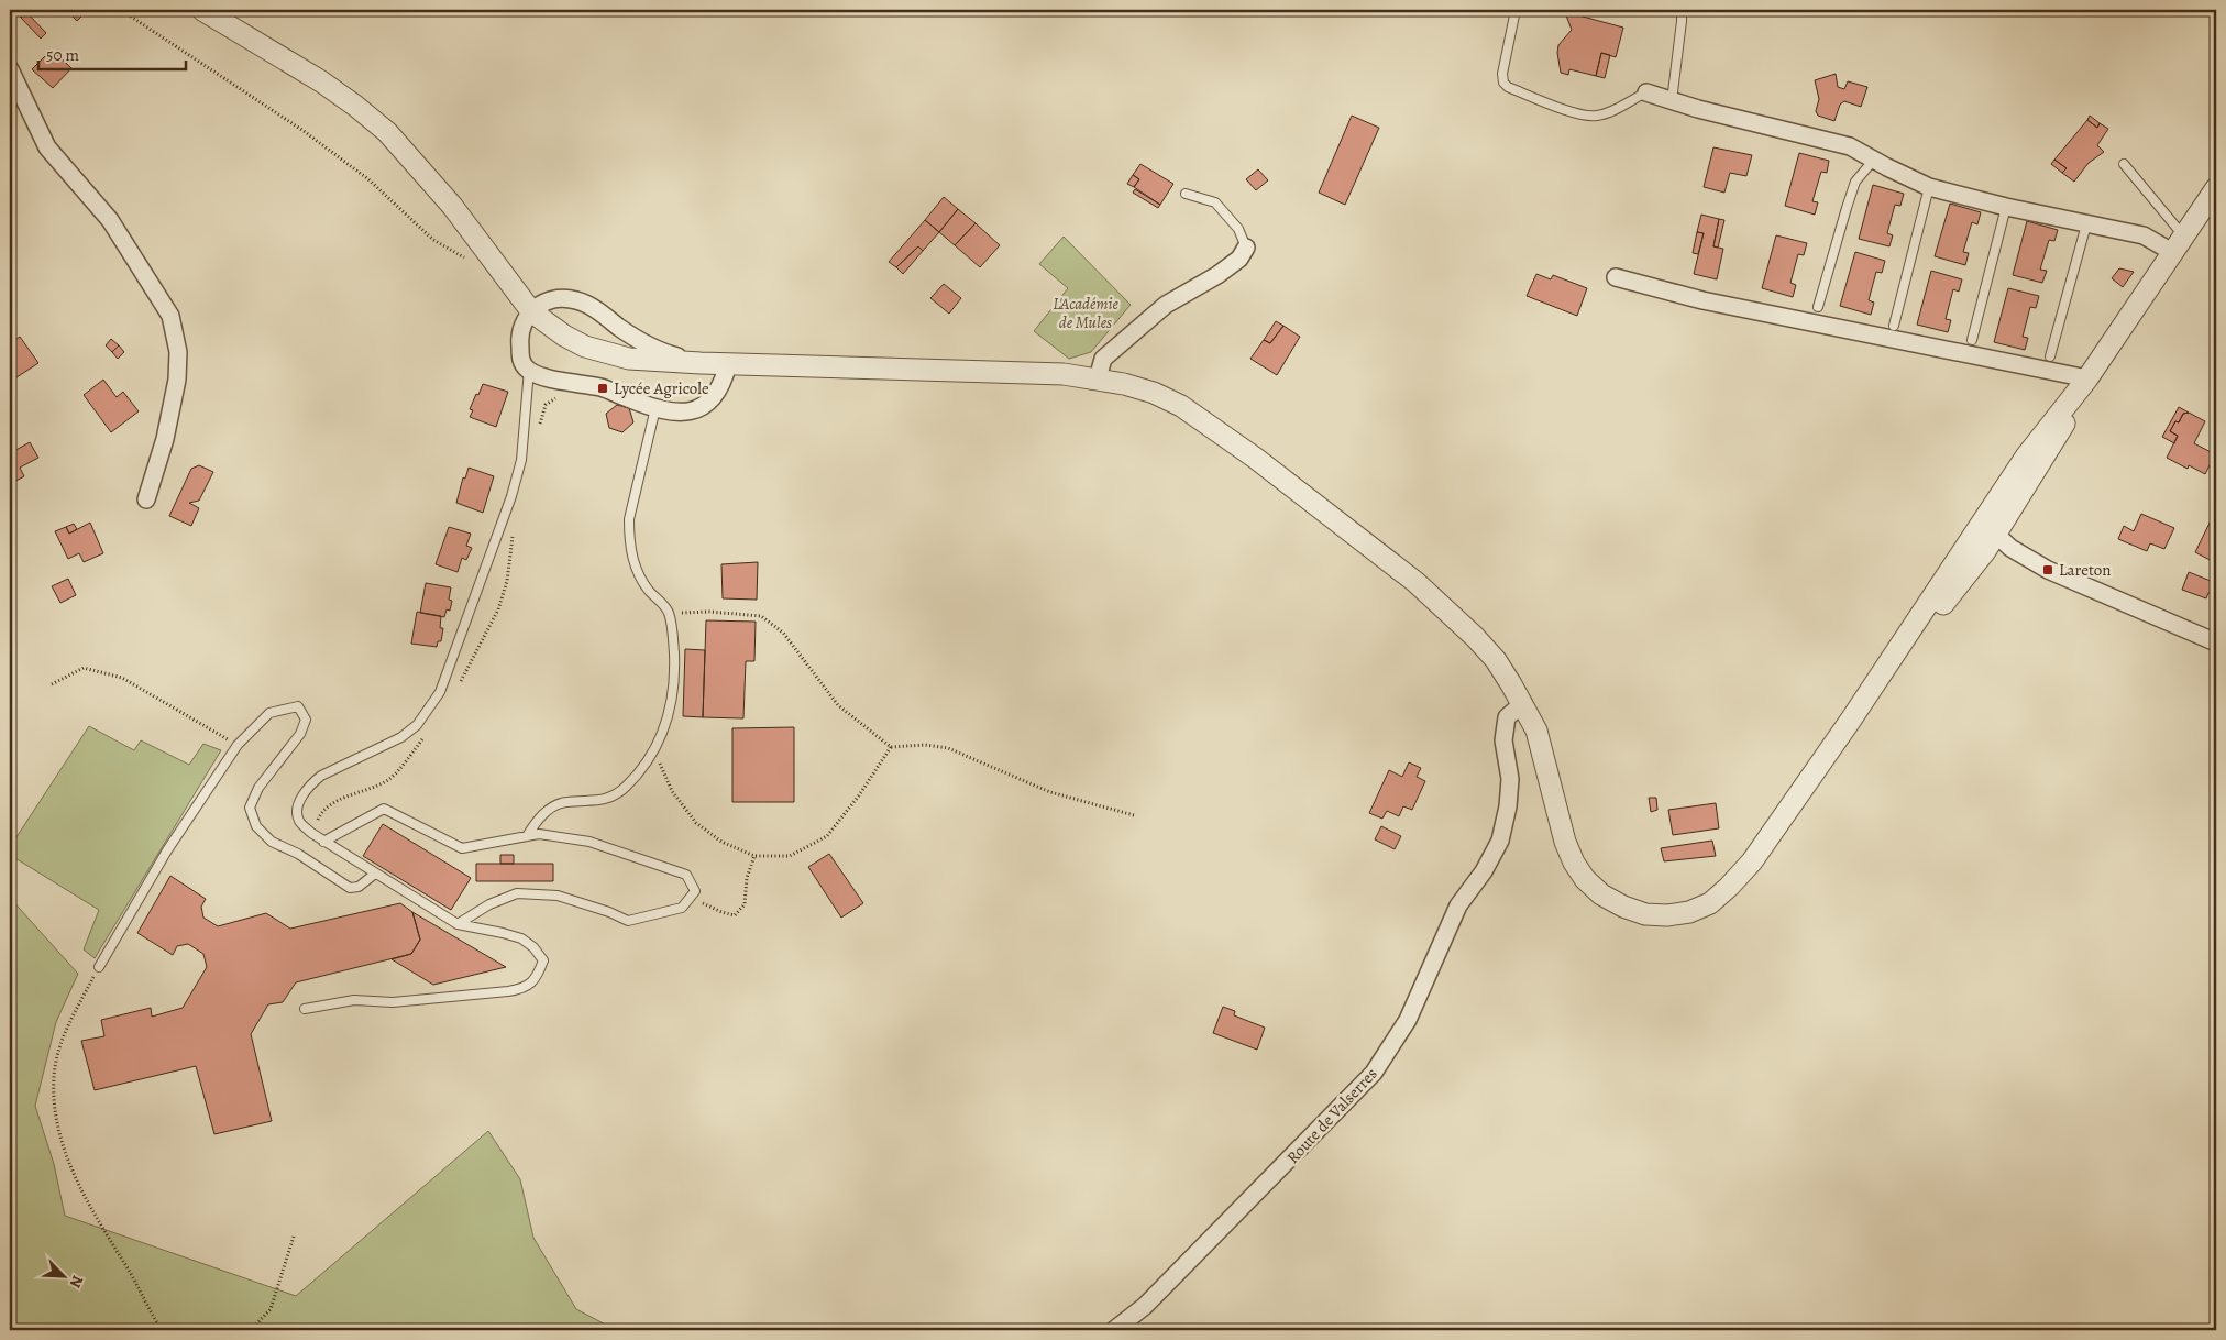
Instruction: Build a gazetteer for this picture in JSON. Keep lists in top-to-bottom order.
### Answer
{
  "streets": {
    "street": ["Route de Valserres"]
  },
  "parks": ["L'Académie de Mules"],
  "places": {
    "transit": ["Lycée Agricole", "Lareton"]
  },
  "scale_bar": "50 m",
  "north": "bottom right"
}
